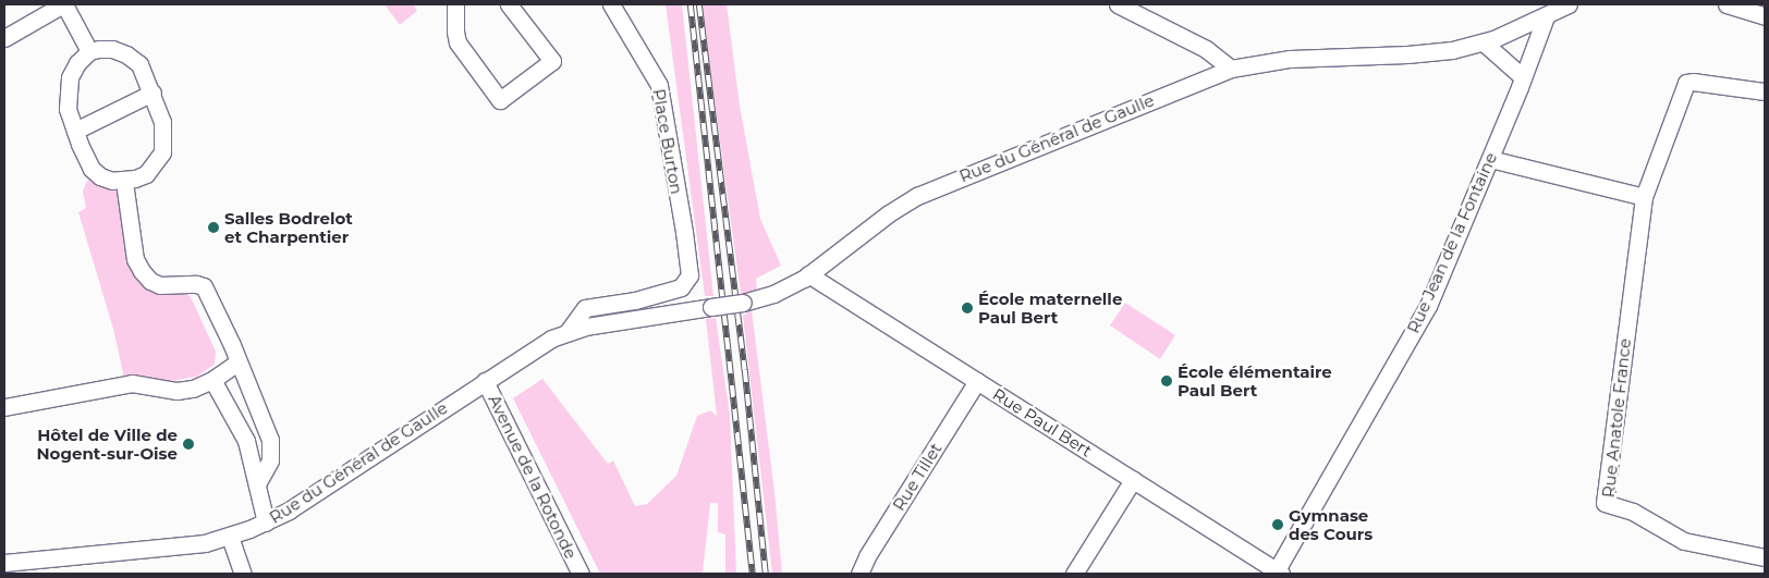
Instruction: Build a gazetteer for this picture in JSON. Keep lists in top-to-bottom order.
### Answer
{
  "streets": {
    "street": [
      "Rue du Général de Gaulle",
      "Place Burton",
      "Rue Jean de la Fontaine",
      "Rue Anatole France",
      "Rue Paul Bert",
      "Avenue de la Rotonde",
      "Rue Tillet"
    ]
  },
  "crossings": [
    ["Rue du Général de Gaulle", "Place Burton"],
    ["Rue du Général de Gaulle", "Rue Jean de la Fontaine"],
    ["Rue du Général de Gaulle", "Rue Paul Bert"],
    ["Rue du Général de Gaulle", "Avenue de la Rotonde"],
    ["Rue Jean de la Fontaine", "Rue Paul Bert"],
    ["Rue Paul Bert", "Rue Tillet"]
  ],
  "places": [
    "Salles Bodrelot et Charpentier",
    "École maternelle Paul Bert",
    "École élémentaire Paul Bert",
    "Hôtel de Ville de Nogent-sur-Oise",
    "Gymnase des Cours"
  ]
}
